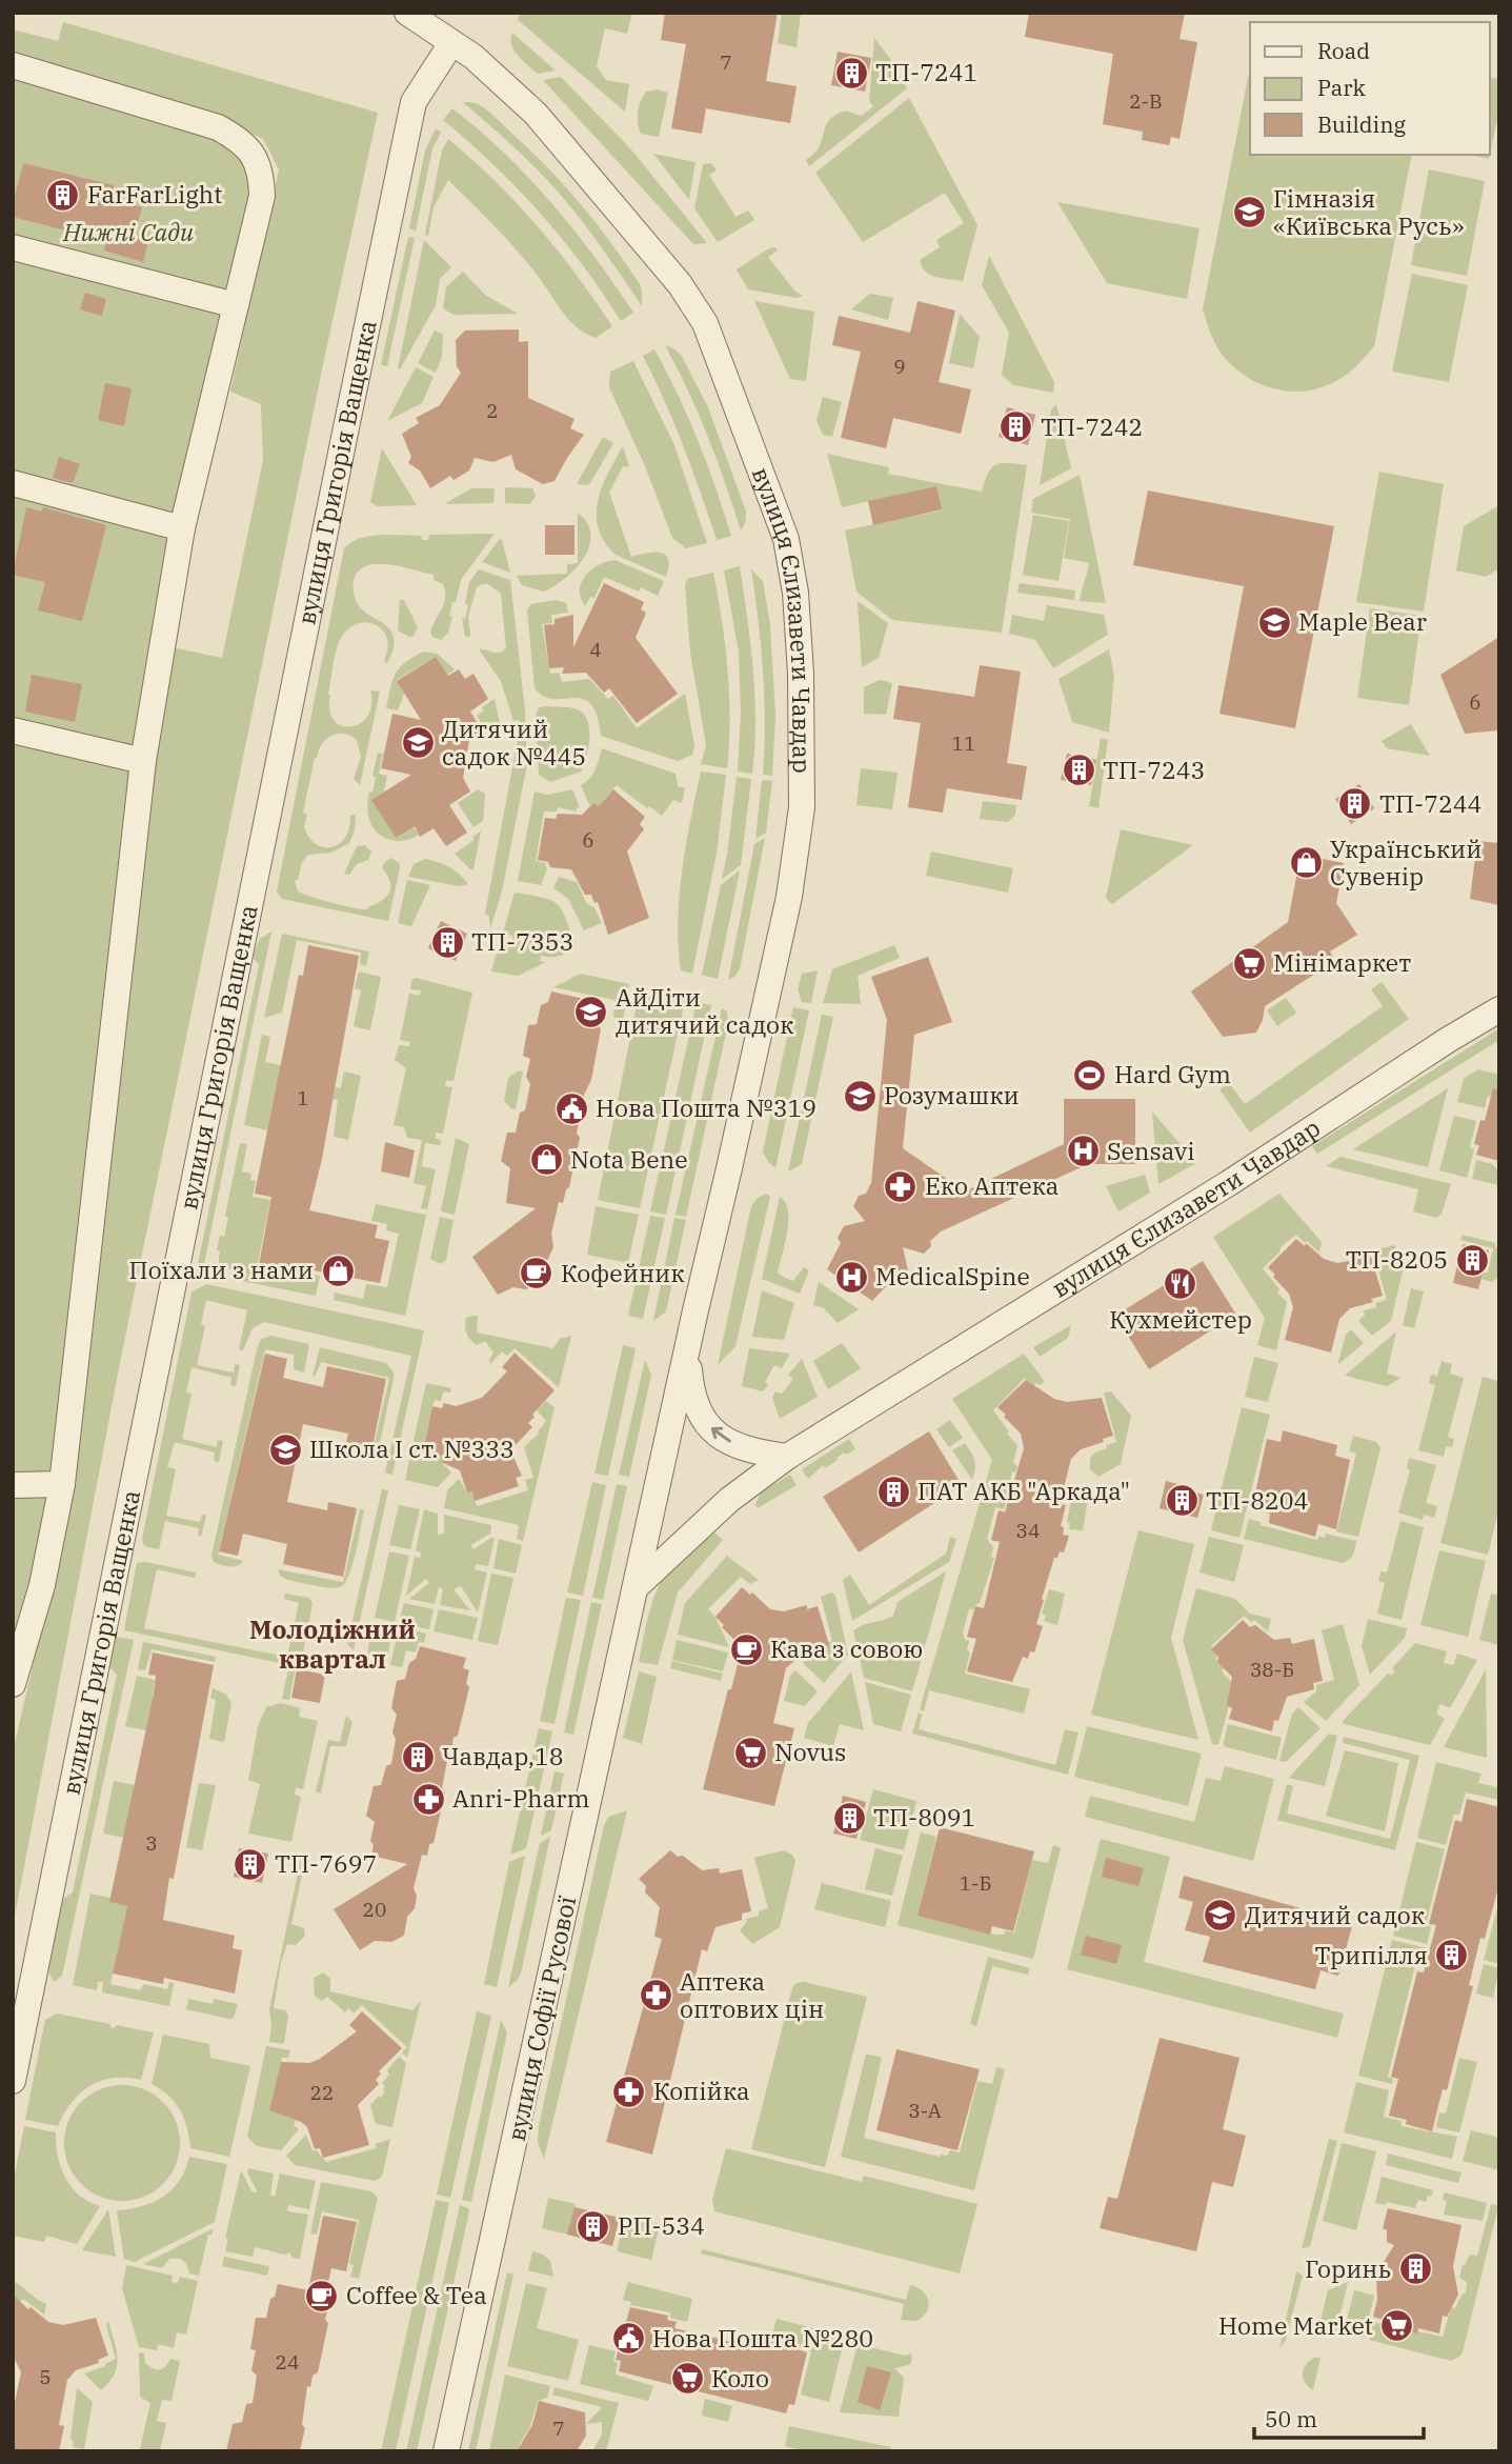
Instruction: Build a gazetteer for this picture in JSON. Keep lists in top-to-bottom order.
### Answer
{
  "streets": {
    "street": ["вулиця Григорія Ващенка", "вулиця Єлизавети Чавдар", "вулиця Софії Русової"]
  },
  "crossings": [
    ["вулиця Григорія Ващенка", "вулиця Єлизавети Чавдар"],
    ["вулиця Єлизавети Чавдар", "вулиця Софії Русової"]
  ],
  "districts": ["Молодіжний квартал"],
  "parks": ["Нижні Сади"],
  "places": {
    "building": [
      "ТП-7241",
      "FarFarLight",
      "ТП-7242",
      "ТП-7243",
      "ТП-7244",
      "ТП-7353",
      "ТП-8205",
      "ПАТ АКБ \"Аркада\"",
      "ТП-8204",
      "Чавдар,18",
      "ТП-8091",
      "ТП-7697",
      "Трипілля",
      "РП-534",
      "Горинь"
    ],
    "school or university": [
      "Гімназія «Київська Русь»",
      "Maple Bear",
      "Дитячий садок №445",
      "АйДіти дитячий садок",
      "Розумашки",
      "Школа І ст. №333",
      "Дитячий садок"
    ],
    "shop": ["Український Сувенір", "Nota Bene", "Поїхали з нами"],
    "supermarket": [
      "Мінімаркет",
      "Novus",
      "Home Market",
      "Коло"
    ],
    "sports": ["Hard Gym"],
    "public building": ["Нова Пошта №319", "Нова Пошта №280"],
    "hospital": ["Sensavi", "MedicalSpine"],
    "pharmacy": [
      "Еко Аптека",
      "Anri-Pharm",
      "Аптека оптових цін",
      "Копійка"
    ],
    "cafe": ["Кофейник", "Кава з совою", "Coffee & Tea"],
    "restaurant": ["Кухмейстер"]
  },
  "house_numbers": [
    "7",
    "2-В",
    "9",
    "2",
    "4",
    "6",
    "11",
    "6",
    "1",
    "34",
    "38-Б",
    "3",
    "1-Б",
    "20",
    "22",
    "3-А",
    "24",
    "5",
    "7"
  ],
  "legend": ["Road", "Park", "Building"],
  "scale_bar": "50 m"
}
